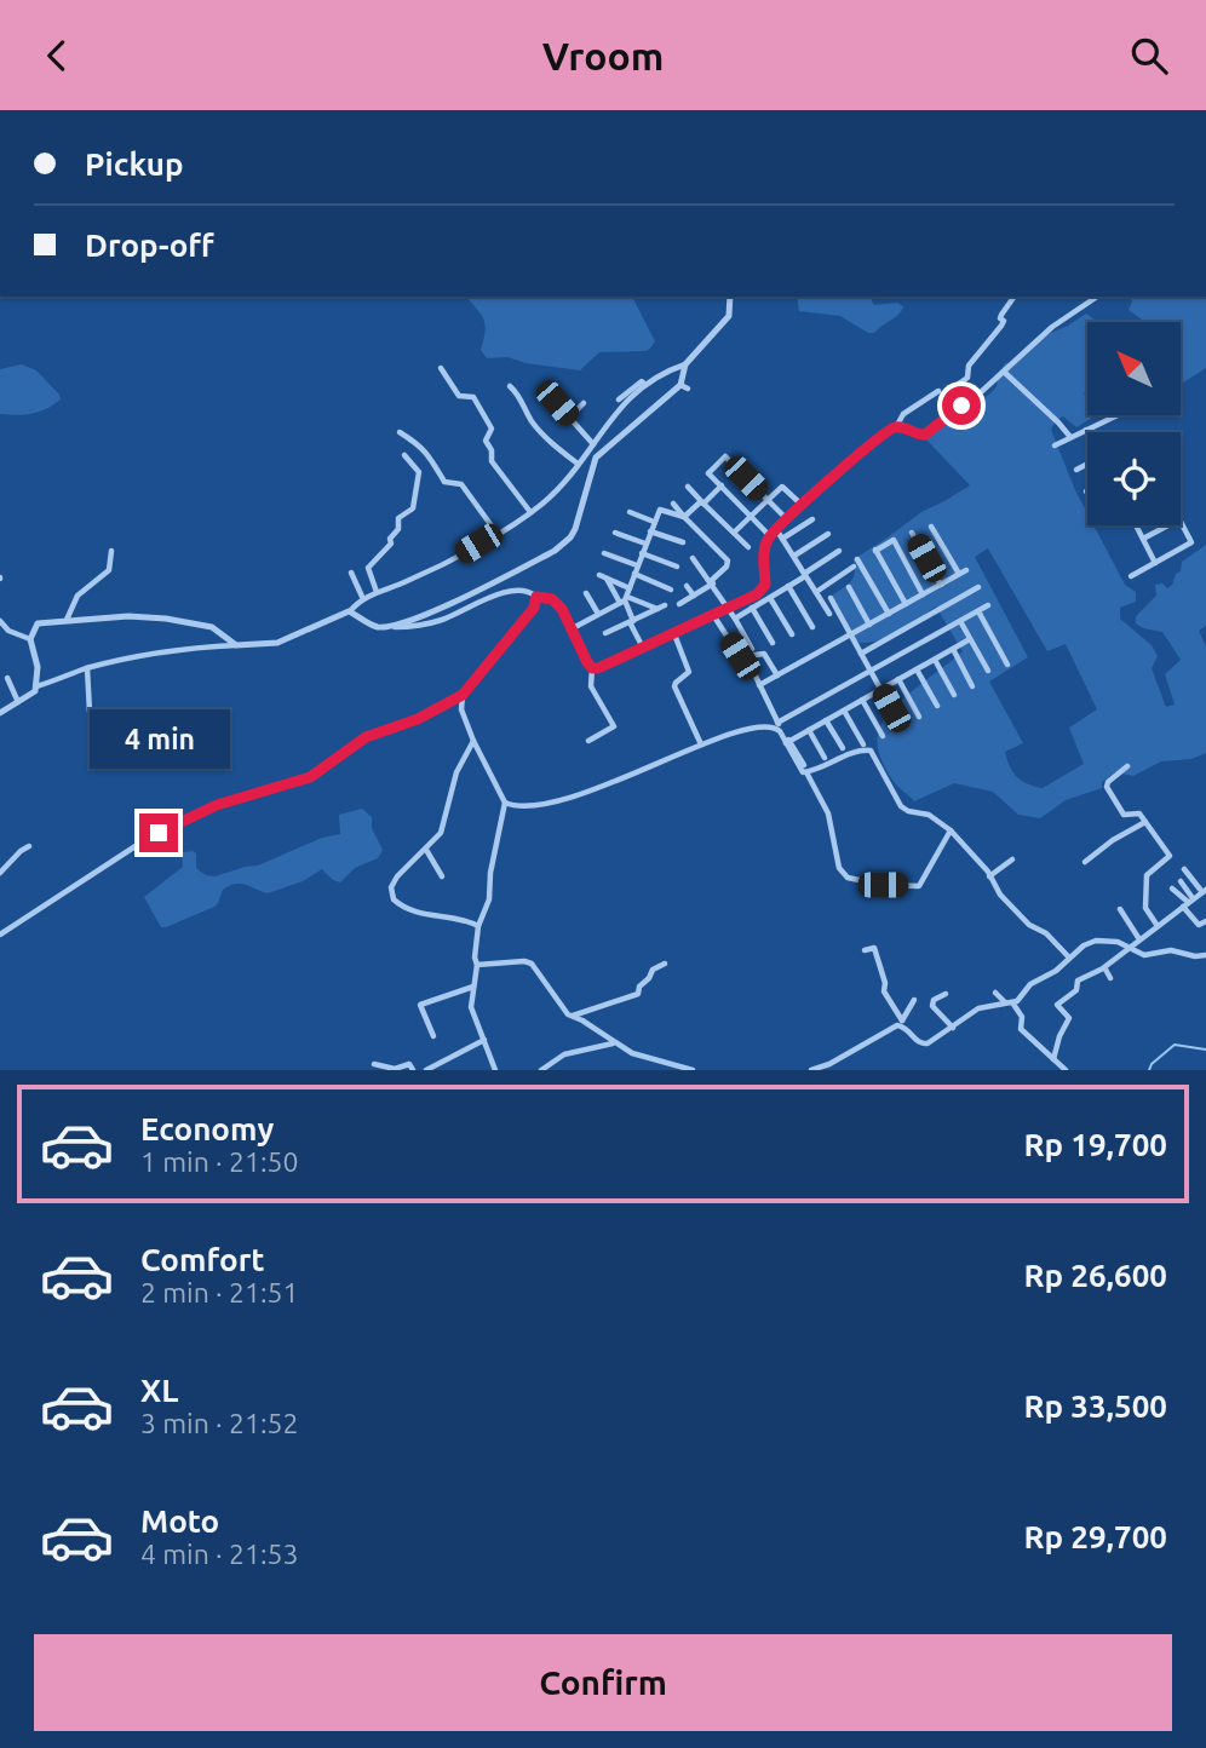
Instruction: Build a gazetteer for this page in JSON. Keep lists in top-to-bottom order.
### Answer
{
  "north": "top left",
  "page": {
    "header": "Vroom",
    "banner": ["Pickup", "Drop-off"],
    "bubble": "4 min",
    "list": [
      {
        "name": "Economy",
        "note": "1 min · 21:50",
        "value": "Rp 19,700"
      },
      {
        "name": "Comfort",
        "note": "2 min · 21:51",
        "value": "Rp 26,600"
      },
      {
        "name": "XL",
        "note": "3 min · 21:52",
        "value": "Rp 33,500"
      },
      {
        "name": "Moto",
        "note": "4 min · 21:53",
        "value": "Rp 29,700"
      }
    ],
    "buttons": "Confirm"
  }
}
